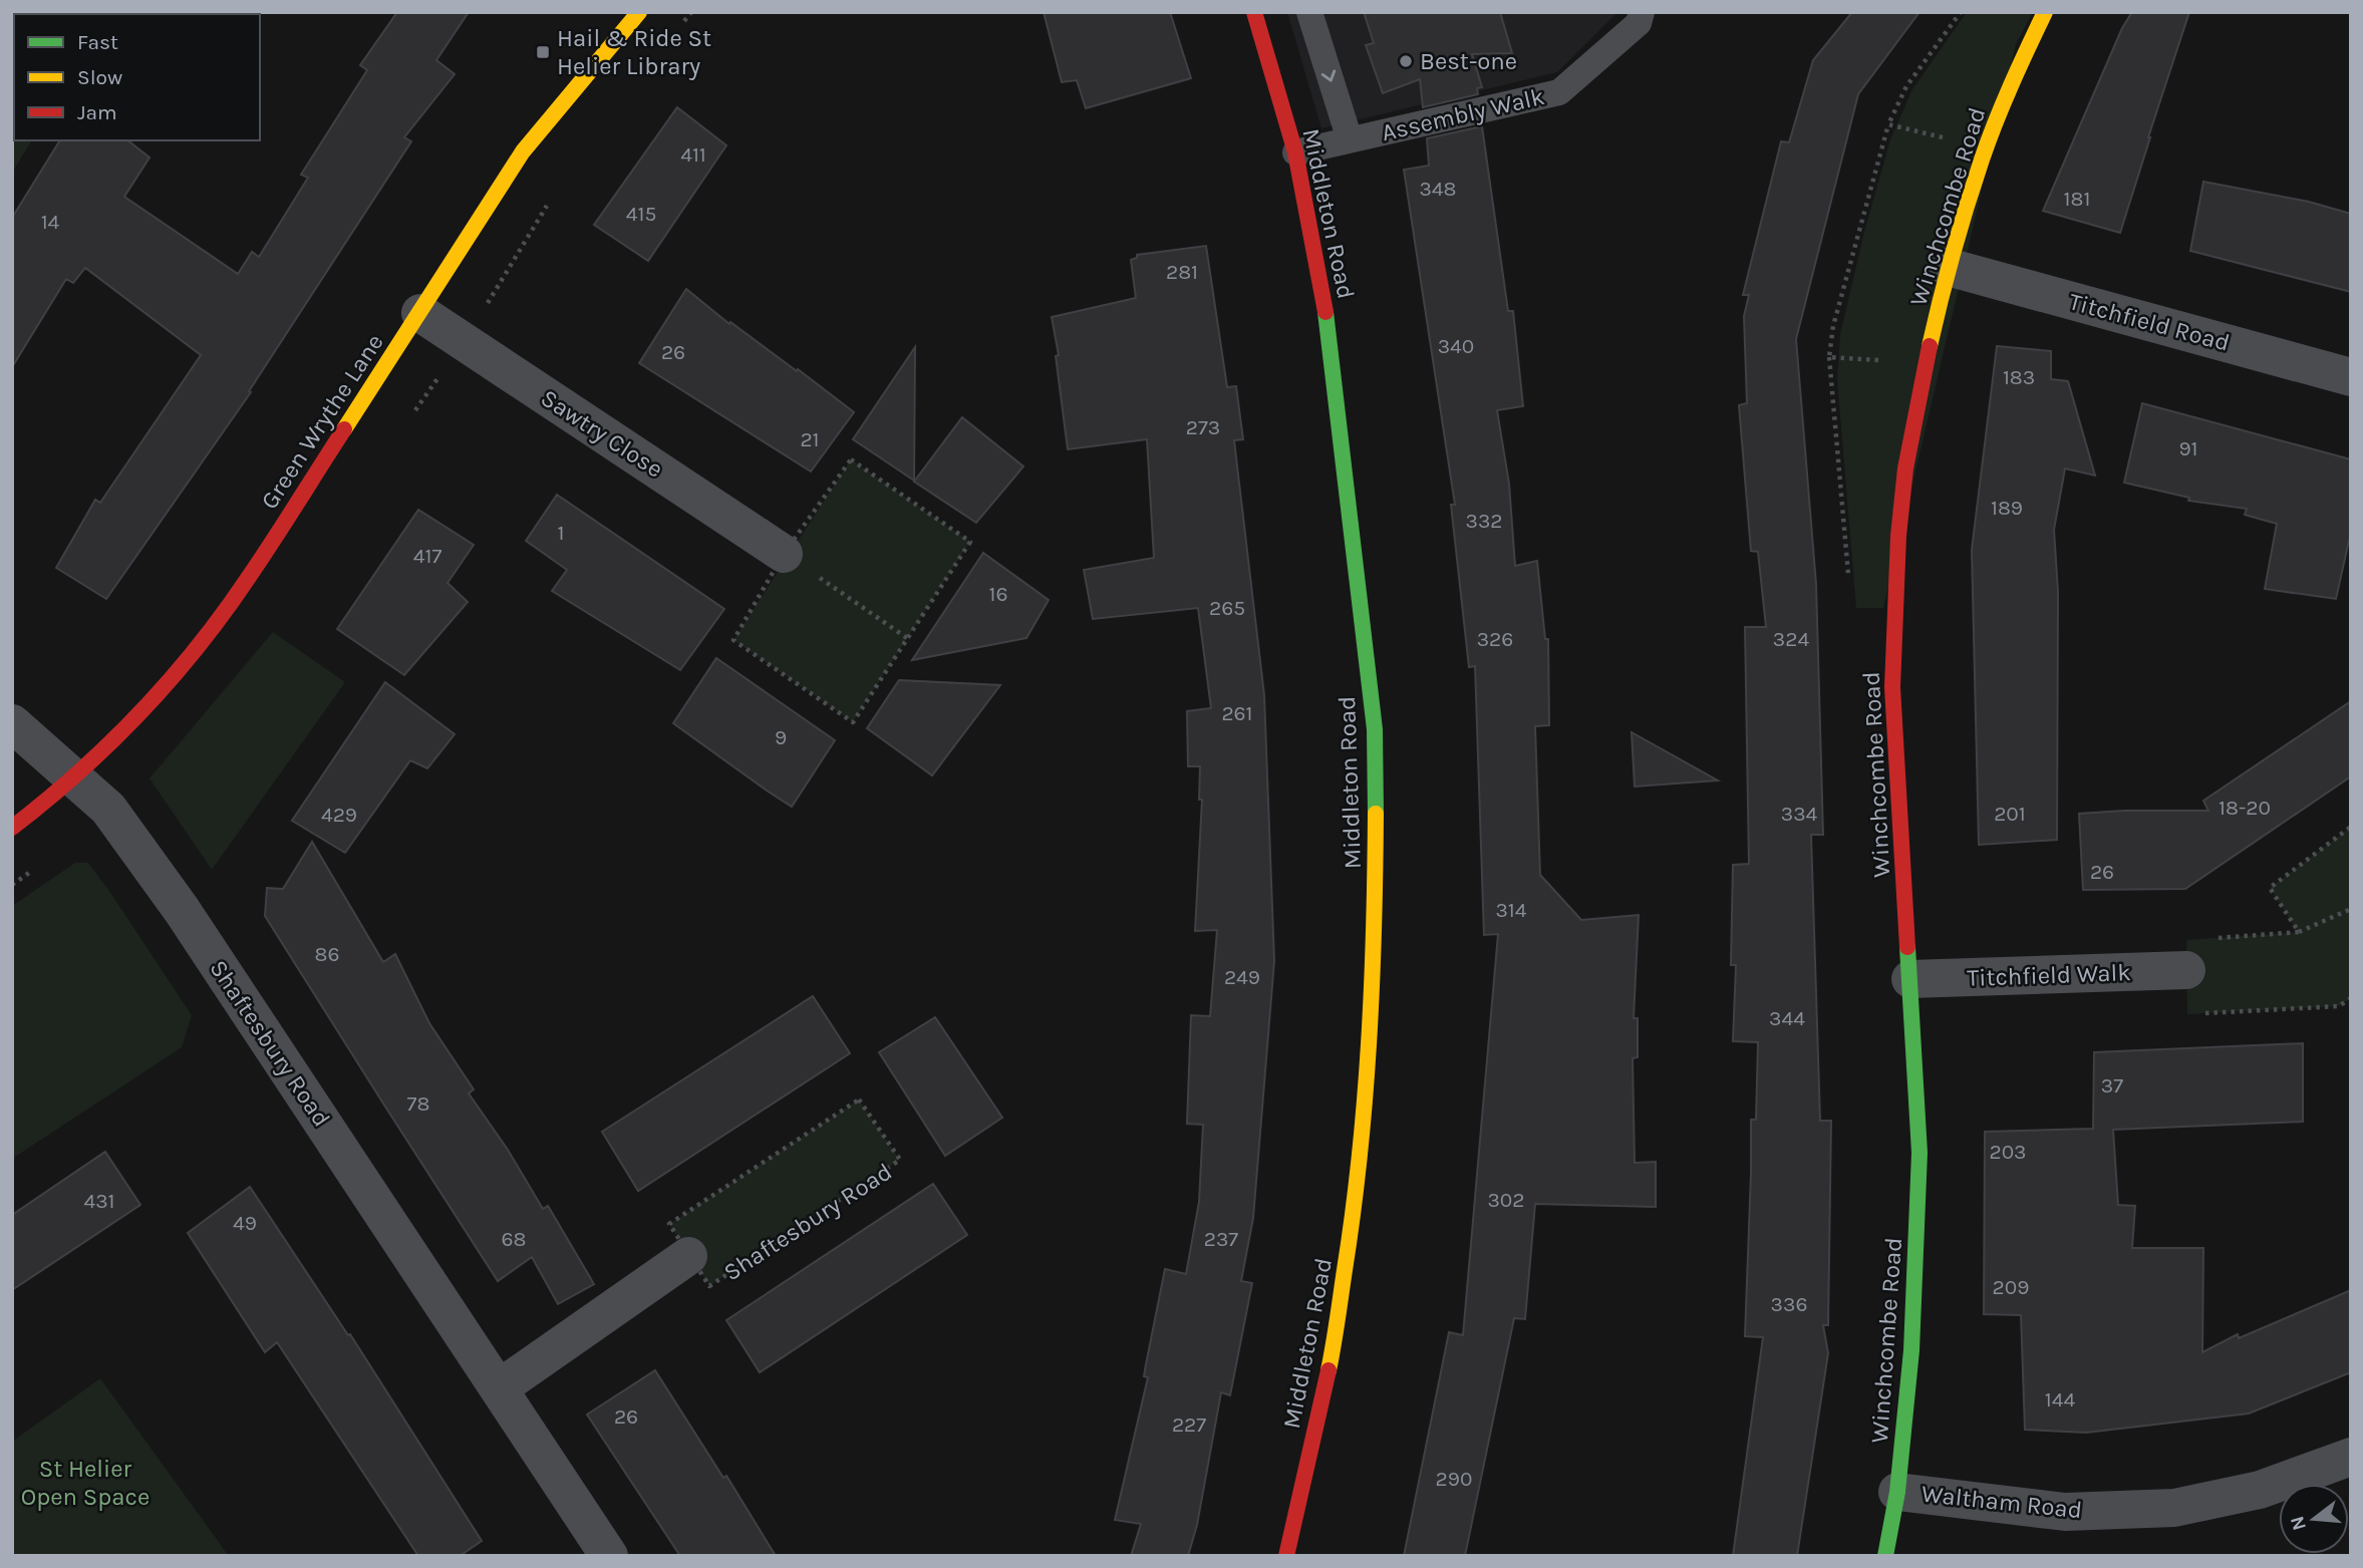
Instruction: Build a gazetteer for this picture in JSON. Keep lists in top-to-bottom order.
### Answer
{
  "streets": {
    "street": [
      "Winchcombe Road",
      "Middleton Road",
      "Titchfield Road",
      "Green Wrythe Lane",
      "Sawtry Close",
      "Titchfield Walk",
      "Shaftesbury Road",
      "Waltham Road"
    ],
    "lane": ["Assembly Walk"]
  },
  "crossings": [
    ["Assembly Walk", "Middleton Road"],
    ["Winchcombe Road", "Titchfield Road"],
    ["Winchcombe Road", "Titchfield Walk"],
    ["Winchcombe Road", "Waltham Road"],
    ["Green Wrythe Lane", "Sawtry Close"],
    ["Green Wrythe Lane", "Shaftesbury Road"]
  ],
  "parks": ["St Helier Open Space"],
  "places": {
    "transit": ["Hail & Ride St Helier Library"],
    "other": ["Best-one"]
  },
  "house_numbers": [
    "411",
    "348",
    "181",
    "415",
    "14",
    "281",
    "340",
    "26",
    "183",
    "273",
    "21",
    "91",
    "189",
    "332",
    "1",
    "417",
    "16",
    "265",
    "326",
    "324",
    "261",
    "9",
    "18-20",
    "334",
    "201",
    "429",
    "26",
    "314",
    "86",
    "249",
    "344",
    "37",
    "78",
    "203",
    "302",
    "431",
    "49",
    "68",
    "237",
    "209",
    "336",
    "144",
    "26",
    "227",
    "290"
  ],
  "legend": ["Fast", "Slow", "Jam"],
  "north": "left"
}
